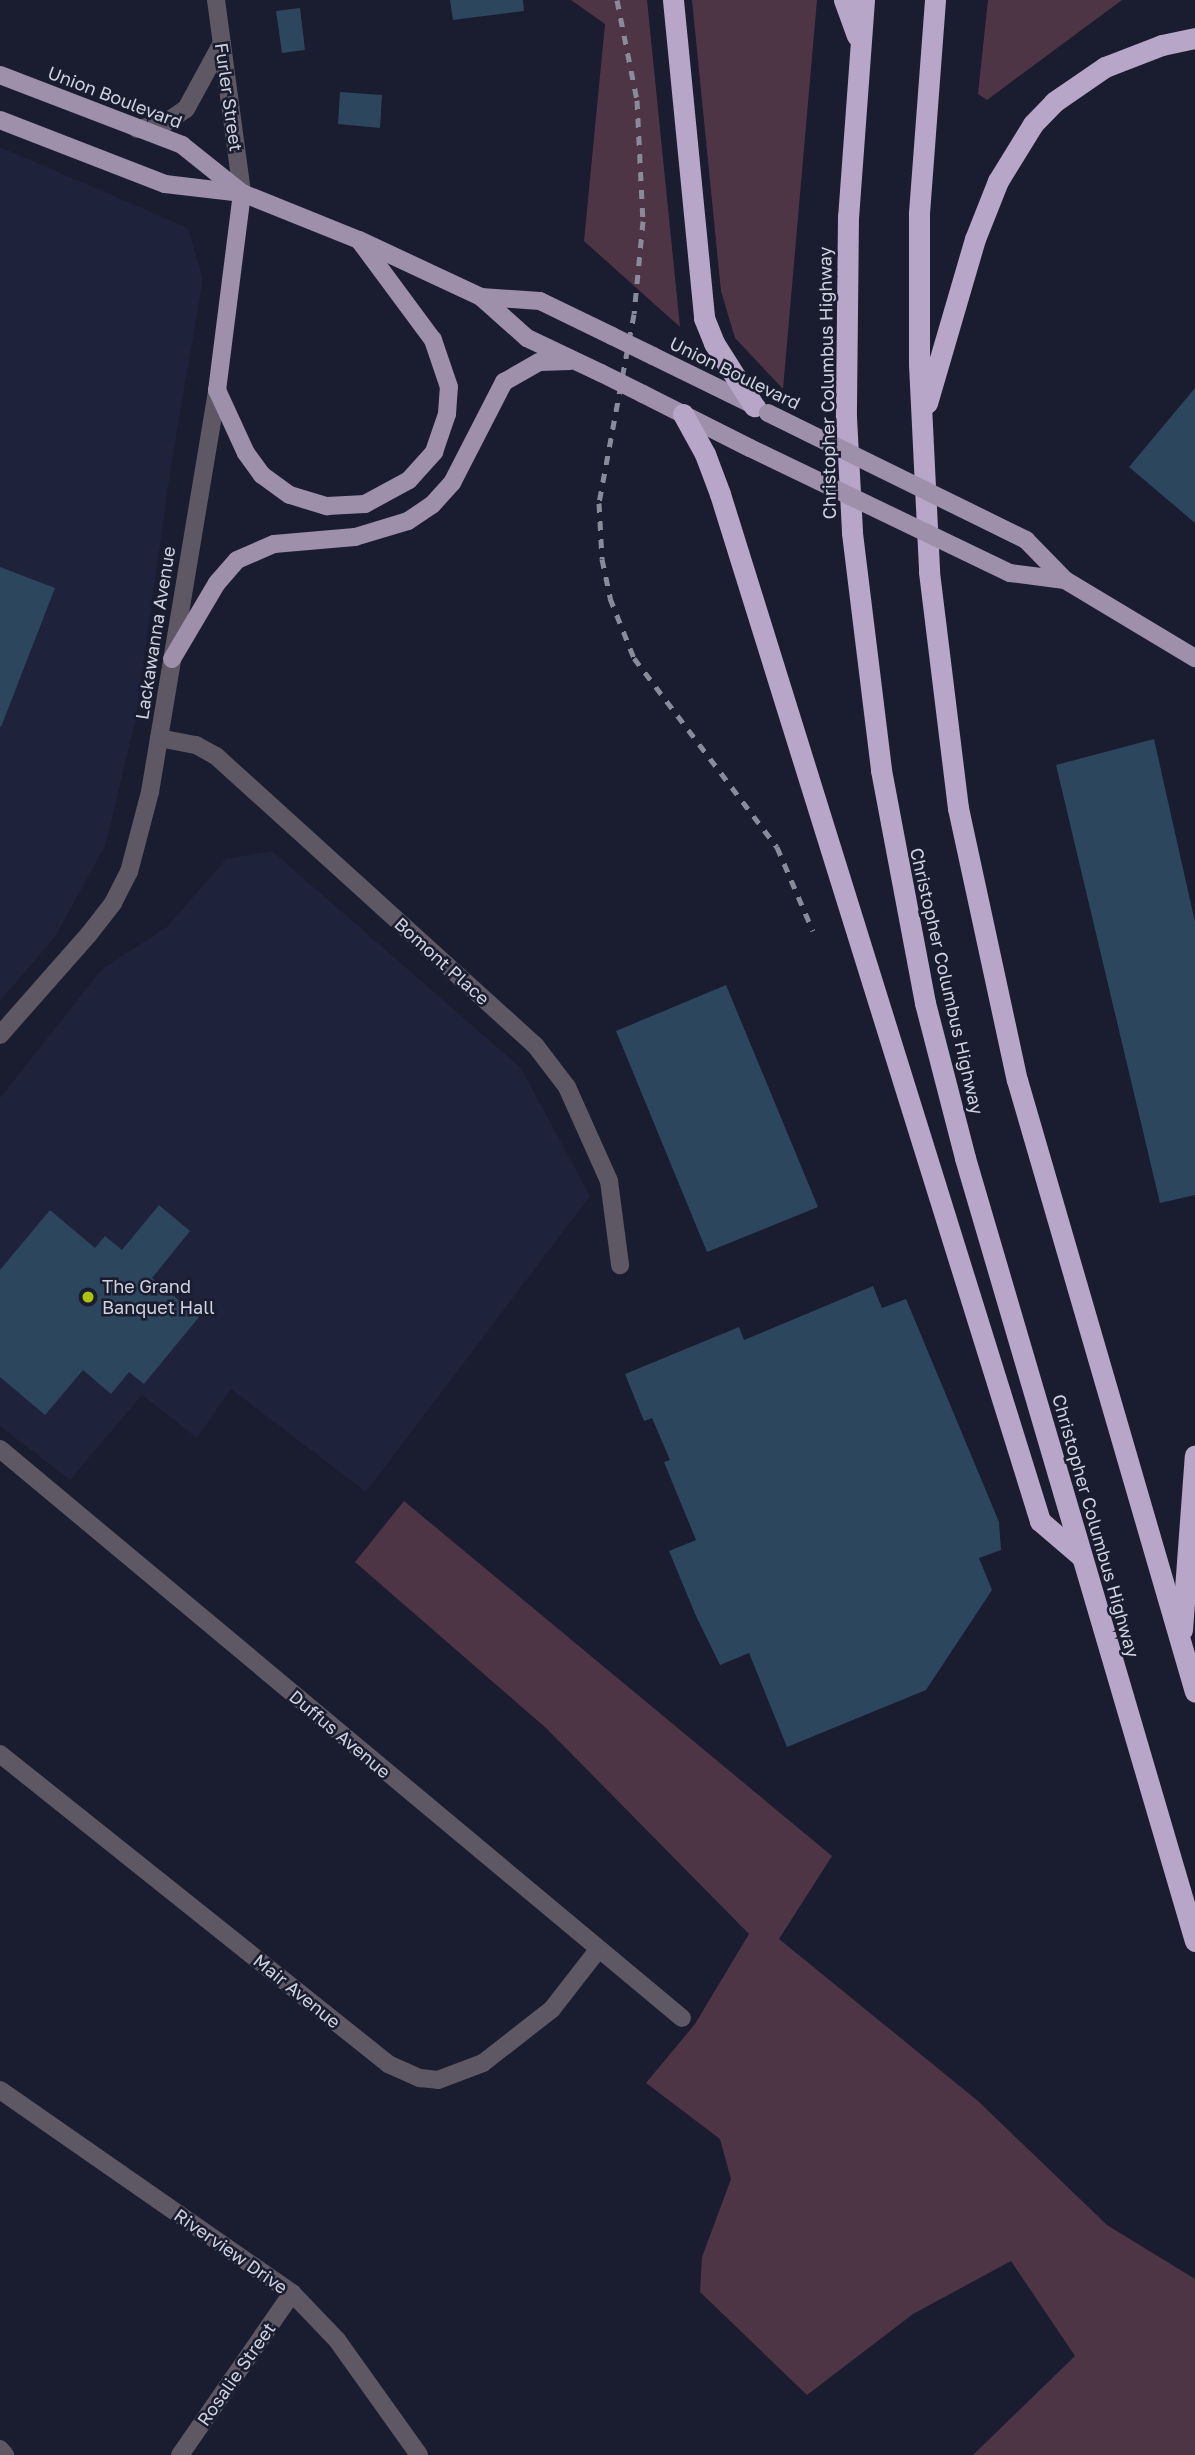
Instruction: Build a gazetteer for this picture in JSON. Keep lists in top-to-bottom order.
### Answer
{
  "streets": {
    "highway": ["Christopher Columbus Highway"],
    "main road": ["Union Boulevard", "Lackawanna Avenue"],
    "street": [
      "Furler Street",
      "Bomont Place",
      "Duffus Avenue",
      "Mair Avenue",
      "Riverview Drive",
      "Rosalie Street"
    ]
  },
  "crossings": [
    ["Union Boulevard", "Furler Street"],
    ["Union Boulevard", "Lackawanna Avenue"],
    ["Furler Street", "Lackawanna Avenue"],
    ["Lackawanna Avenue", "Bomont Place"],
    ["Duffus Avenue", "Mair Avenue"],
    ["Riverview Drive", "Rosalie Street"]
  ],
  "places": ["The Grand Banquet Hall"]
}
